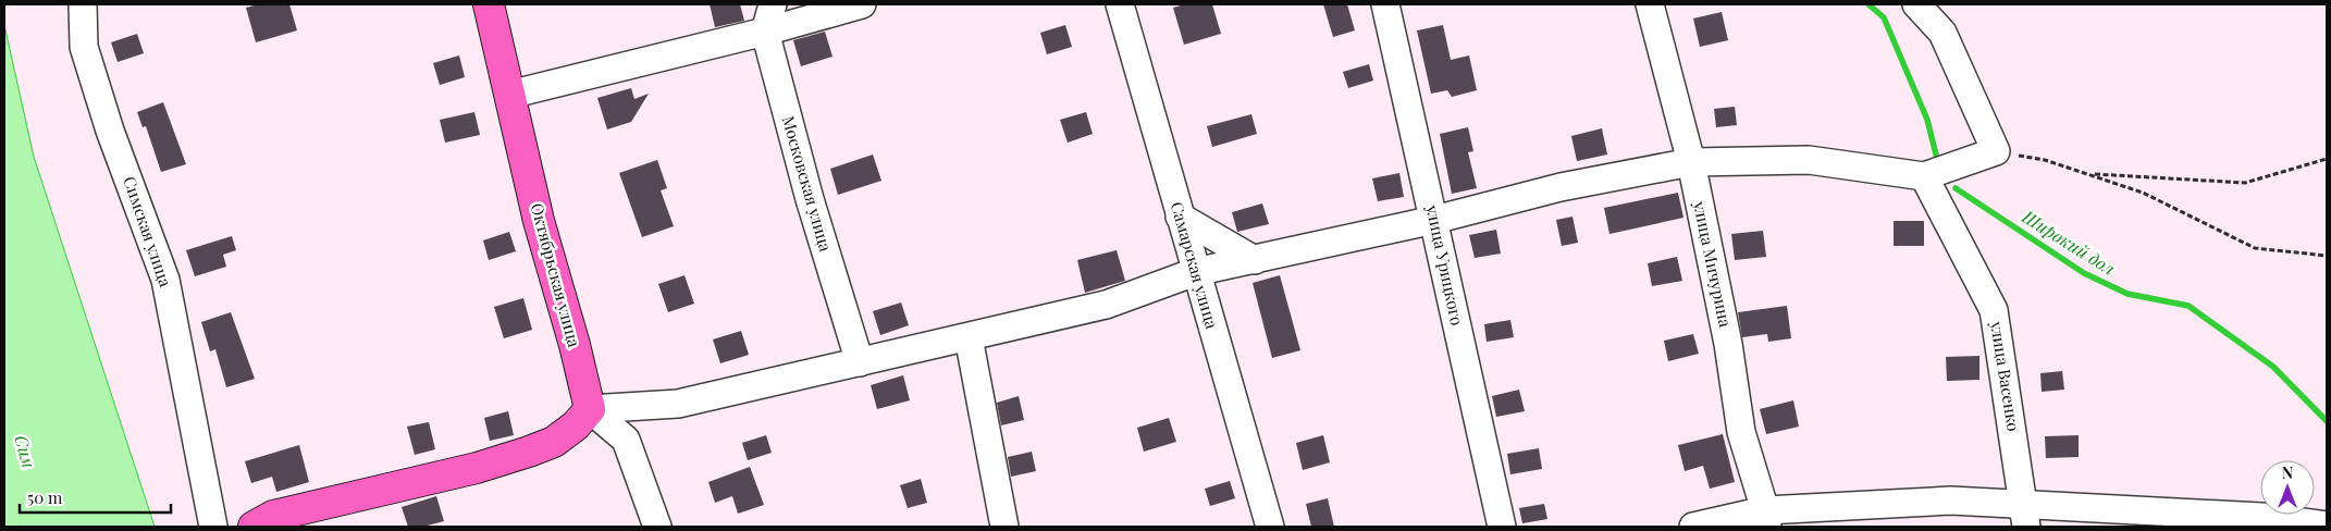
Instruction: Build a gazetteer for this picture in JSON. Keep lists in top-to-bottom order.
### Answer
{
  "streets": {
    "main road": ["Октябрьская улица"],
    "street": [
      "Московская улица",
      "Симская улица",
      "улица Мичурина",
      "Самарская улица",
      "улица Урицкого",
      "улица Васенко"
    ]
  },
  "water": ["Широкий дол", "Сим"],
  "scale_bar": "50 m",
  "north": "top"
}
